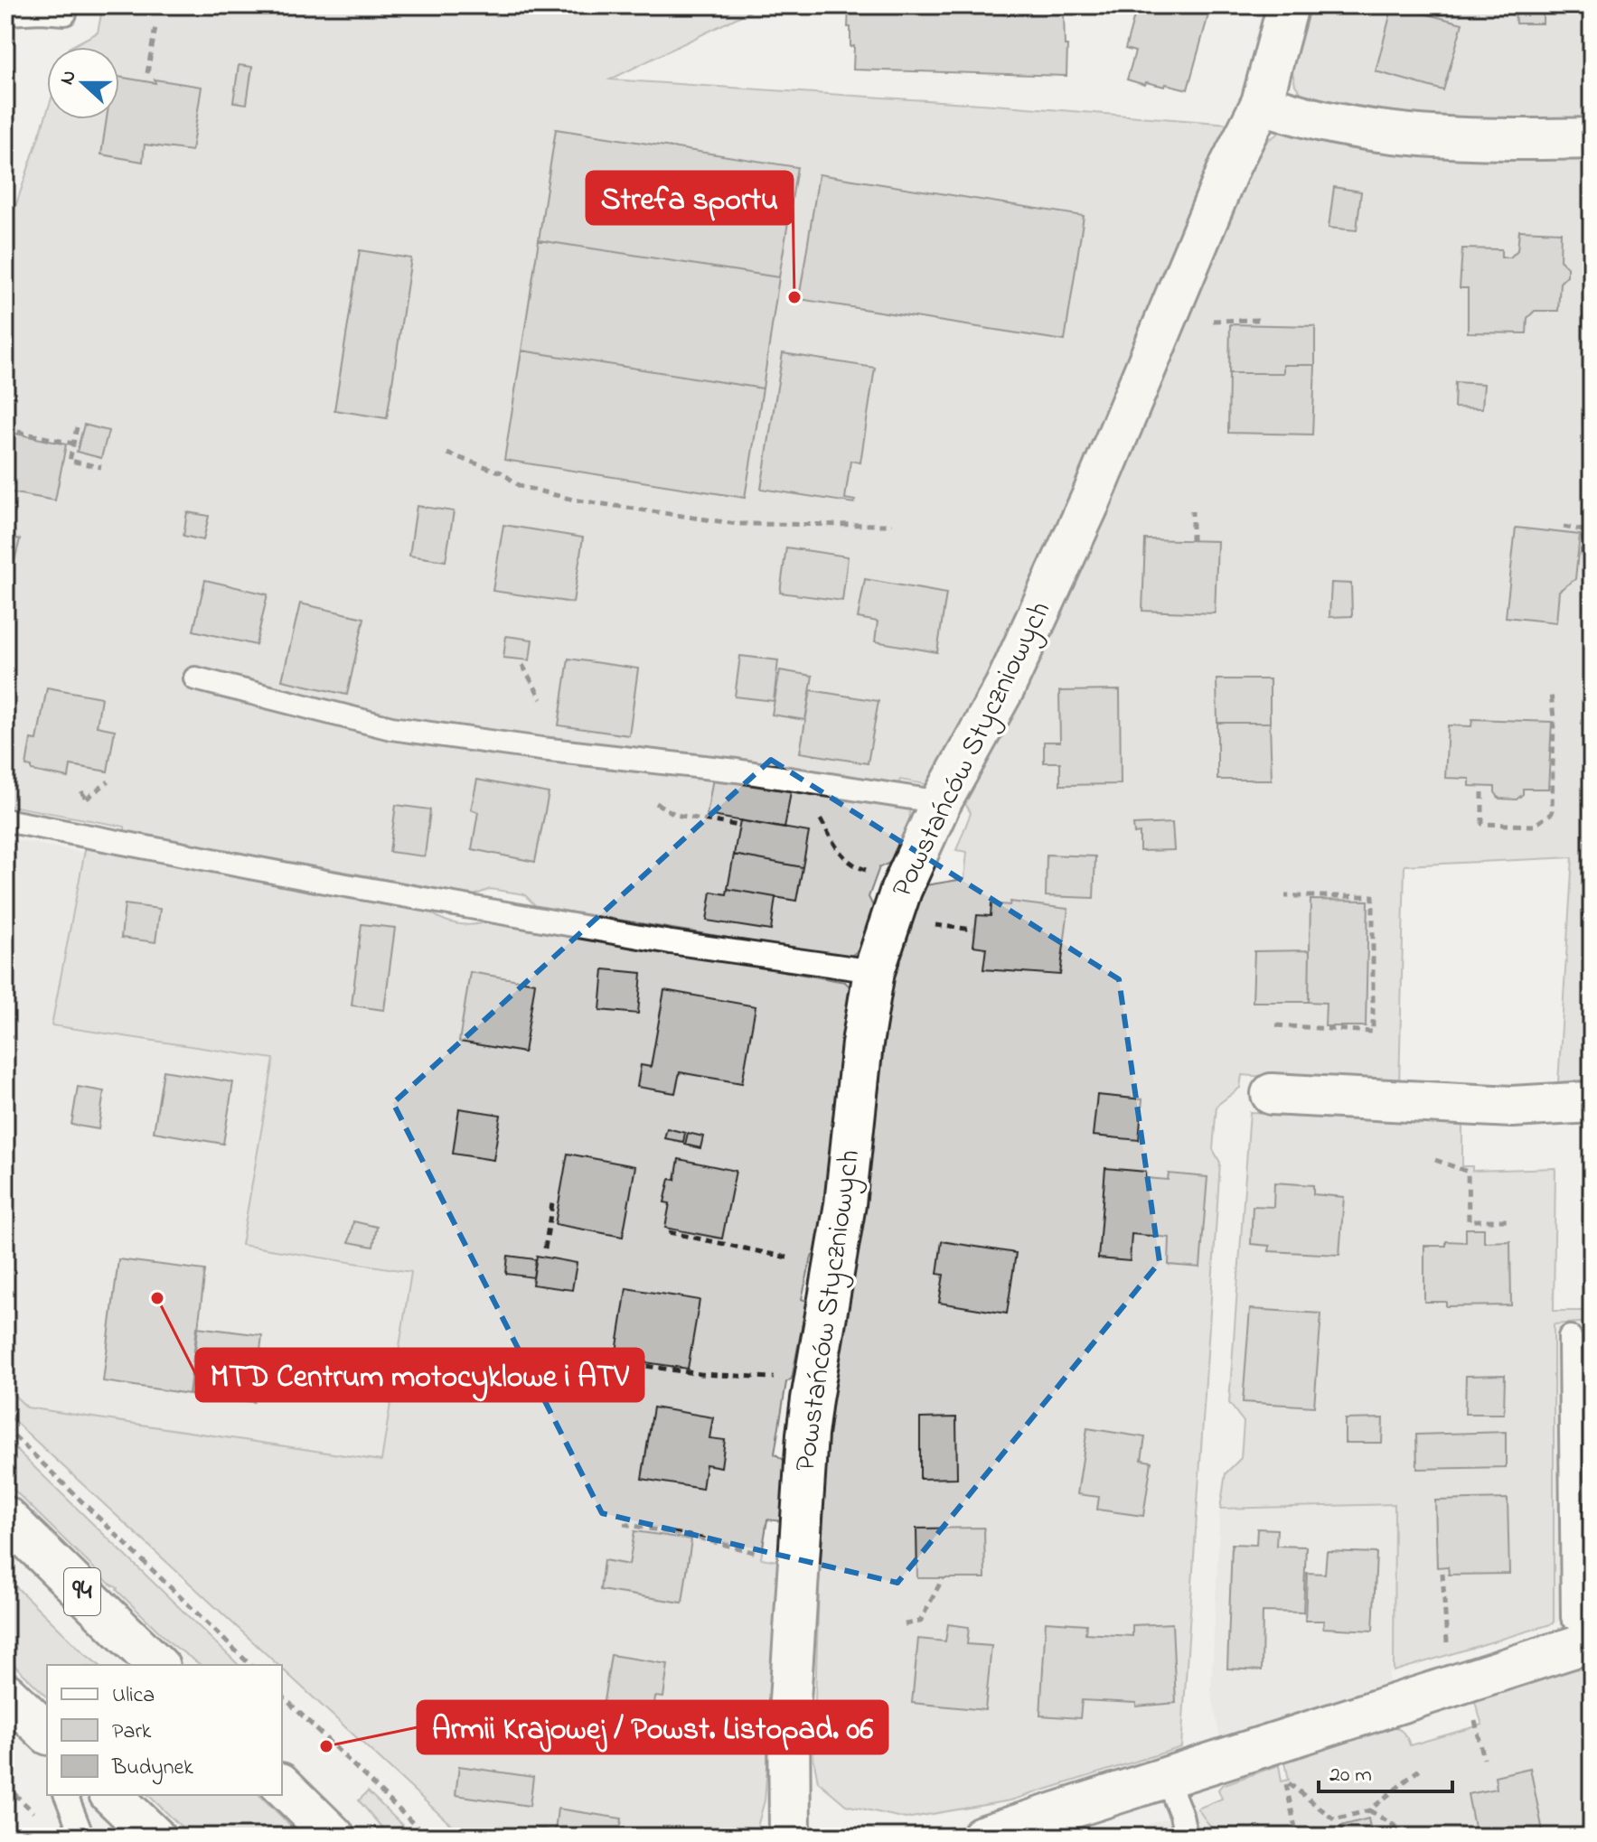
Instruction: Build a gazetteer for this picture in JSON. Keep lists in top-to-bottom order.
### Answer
{
  "streets": {
    "street": ["Powstańców Styczniowych", "94"]
  },
  "places": ["Strefa sportu", "MTD Centrum motocyklowe i ATV", "Armii Krajowej / Powst. Listopad. 06"],
  "legend": ["Ulica", "Park", "Budynek"],
  "scale_bar": "20 m",
  "north": "left"
}
